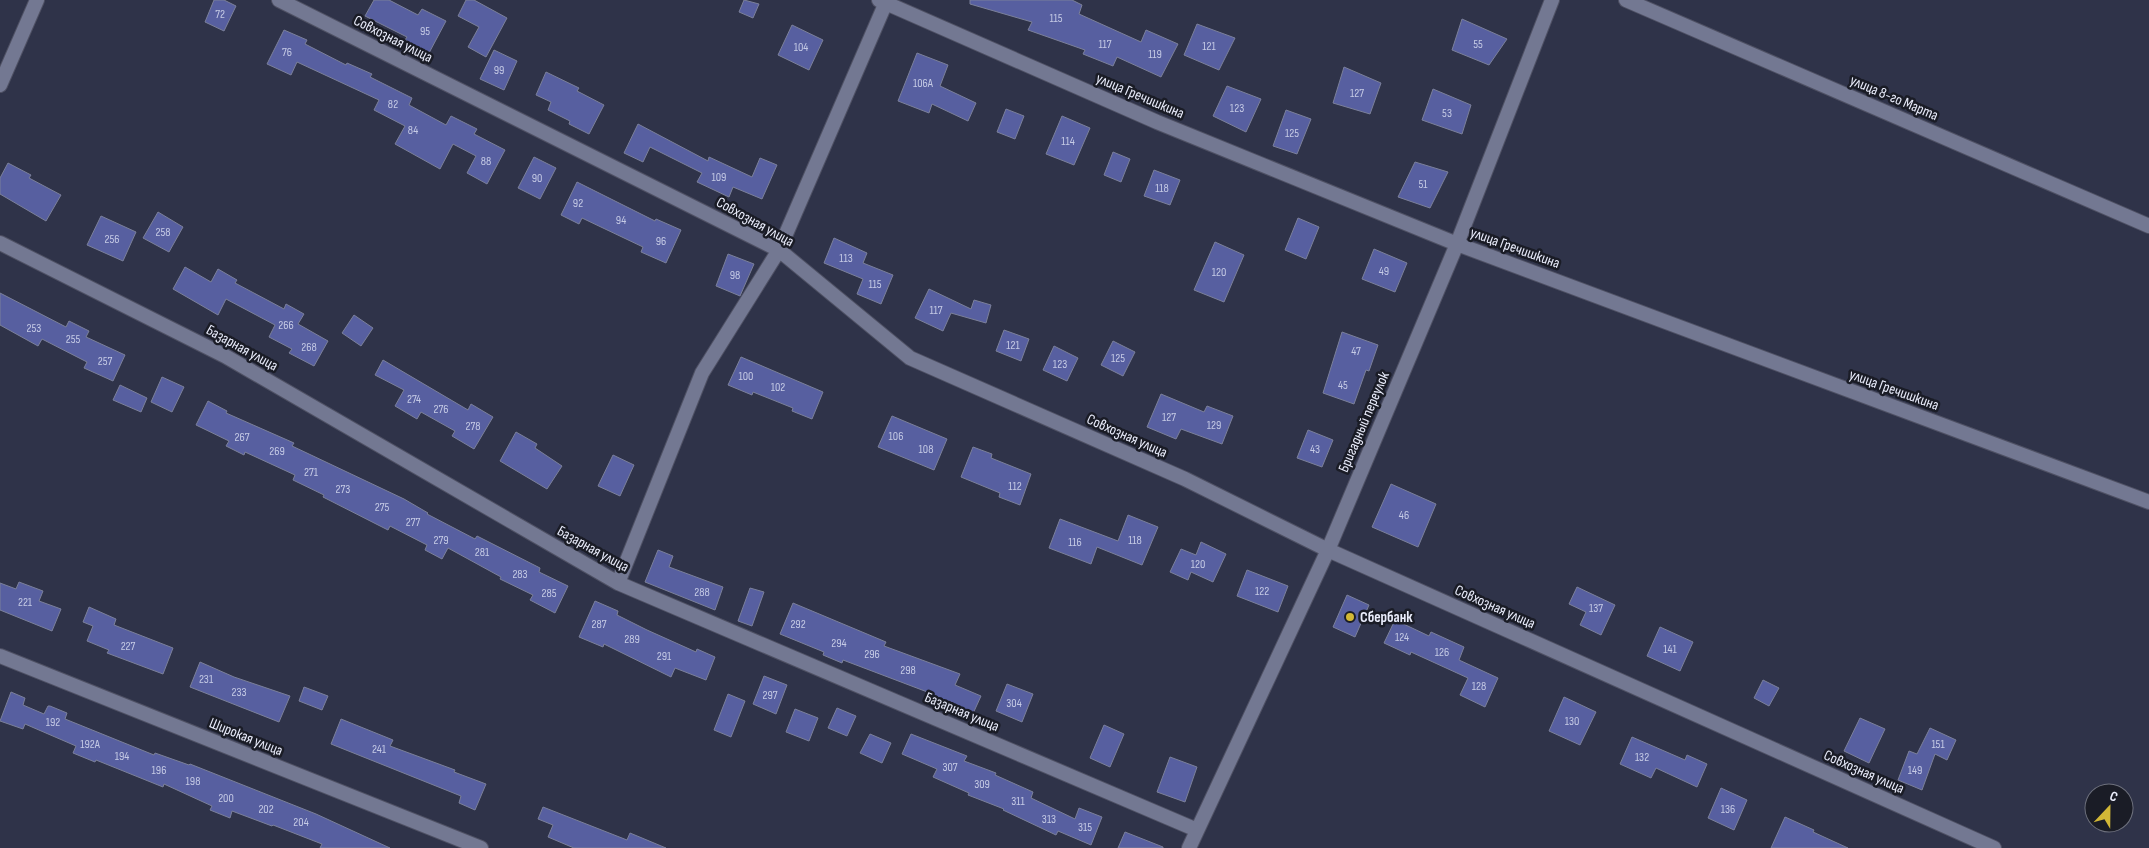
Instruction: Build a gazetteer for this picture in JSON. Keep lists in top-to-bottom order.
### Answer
{
  "streets": {
    "street": [
      "Совхозная улица",
      "улица Гречишкина",
      "улица 8-го Марта",
      "Базарная улица",
      "Бригадный переулок",
      "Широкая улица"
    ]
  },
  "crossings": [
    ["Совхозная улица", "Бригадный переулок"],
    ["улица Гречишкина", "Бригадный переулок"],
    ["Базарная улица", "Бригадный переулок"]
  ],
  "places": ["Сбербанк"],
  "house_numbers": [
    "72",
    "115",
    "95",
    "117",
    "55",
    "121",
    "104",
    "76",
    "119",
    "99",
    "106А",
    "127",
    "82",
    "123",
    "53",
    "84",
    "125",
    "114",
    "88",
    "109",
    "90",
    "51",
    "118",
    "92",
    "94",
    "258",
    "256",
    "96",
    "113",
    "49",
    "120",
    "98",
    "115",
    "117",
    "266",
    "253",
    "255",
    "121",
    "268",
    "47",
    "125",
    "257",
    "123",
    "100",
    "45",
    "102",
    "274",
    "276",
    "127",
    "129",
    "278",
    "106",
    "267",
    "108",
    "43",
    "269",
    "271",
    "112",
    "273",
    "275",
    "46",
    "277",
    "279",
    "118",
    "116",
    "281",
    "120",
    "283",
    "122",
    "288",
    "285",
    "221",
    "137",
    "287",
    "292",
    "124",
    "289",
    "294",
    "227",
    "141",
    "126",
    "296",
    "291",
    "298",
    "231",
    "128",
    "233",
    "297",
    "304",
    "130",
    "192",
    "192А",
    "151",
    "241",
    "194",
    "132",
    "307",
    "196",
    "149",
    "198",
    "309",
    "200",
    "311",
    "202",
    "136",
    "313",
    "204",
    "315"
  ],
  "north": "top"
}
